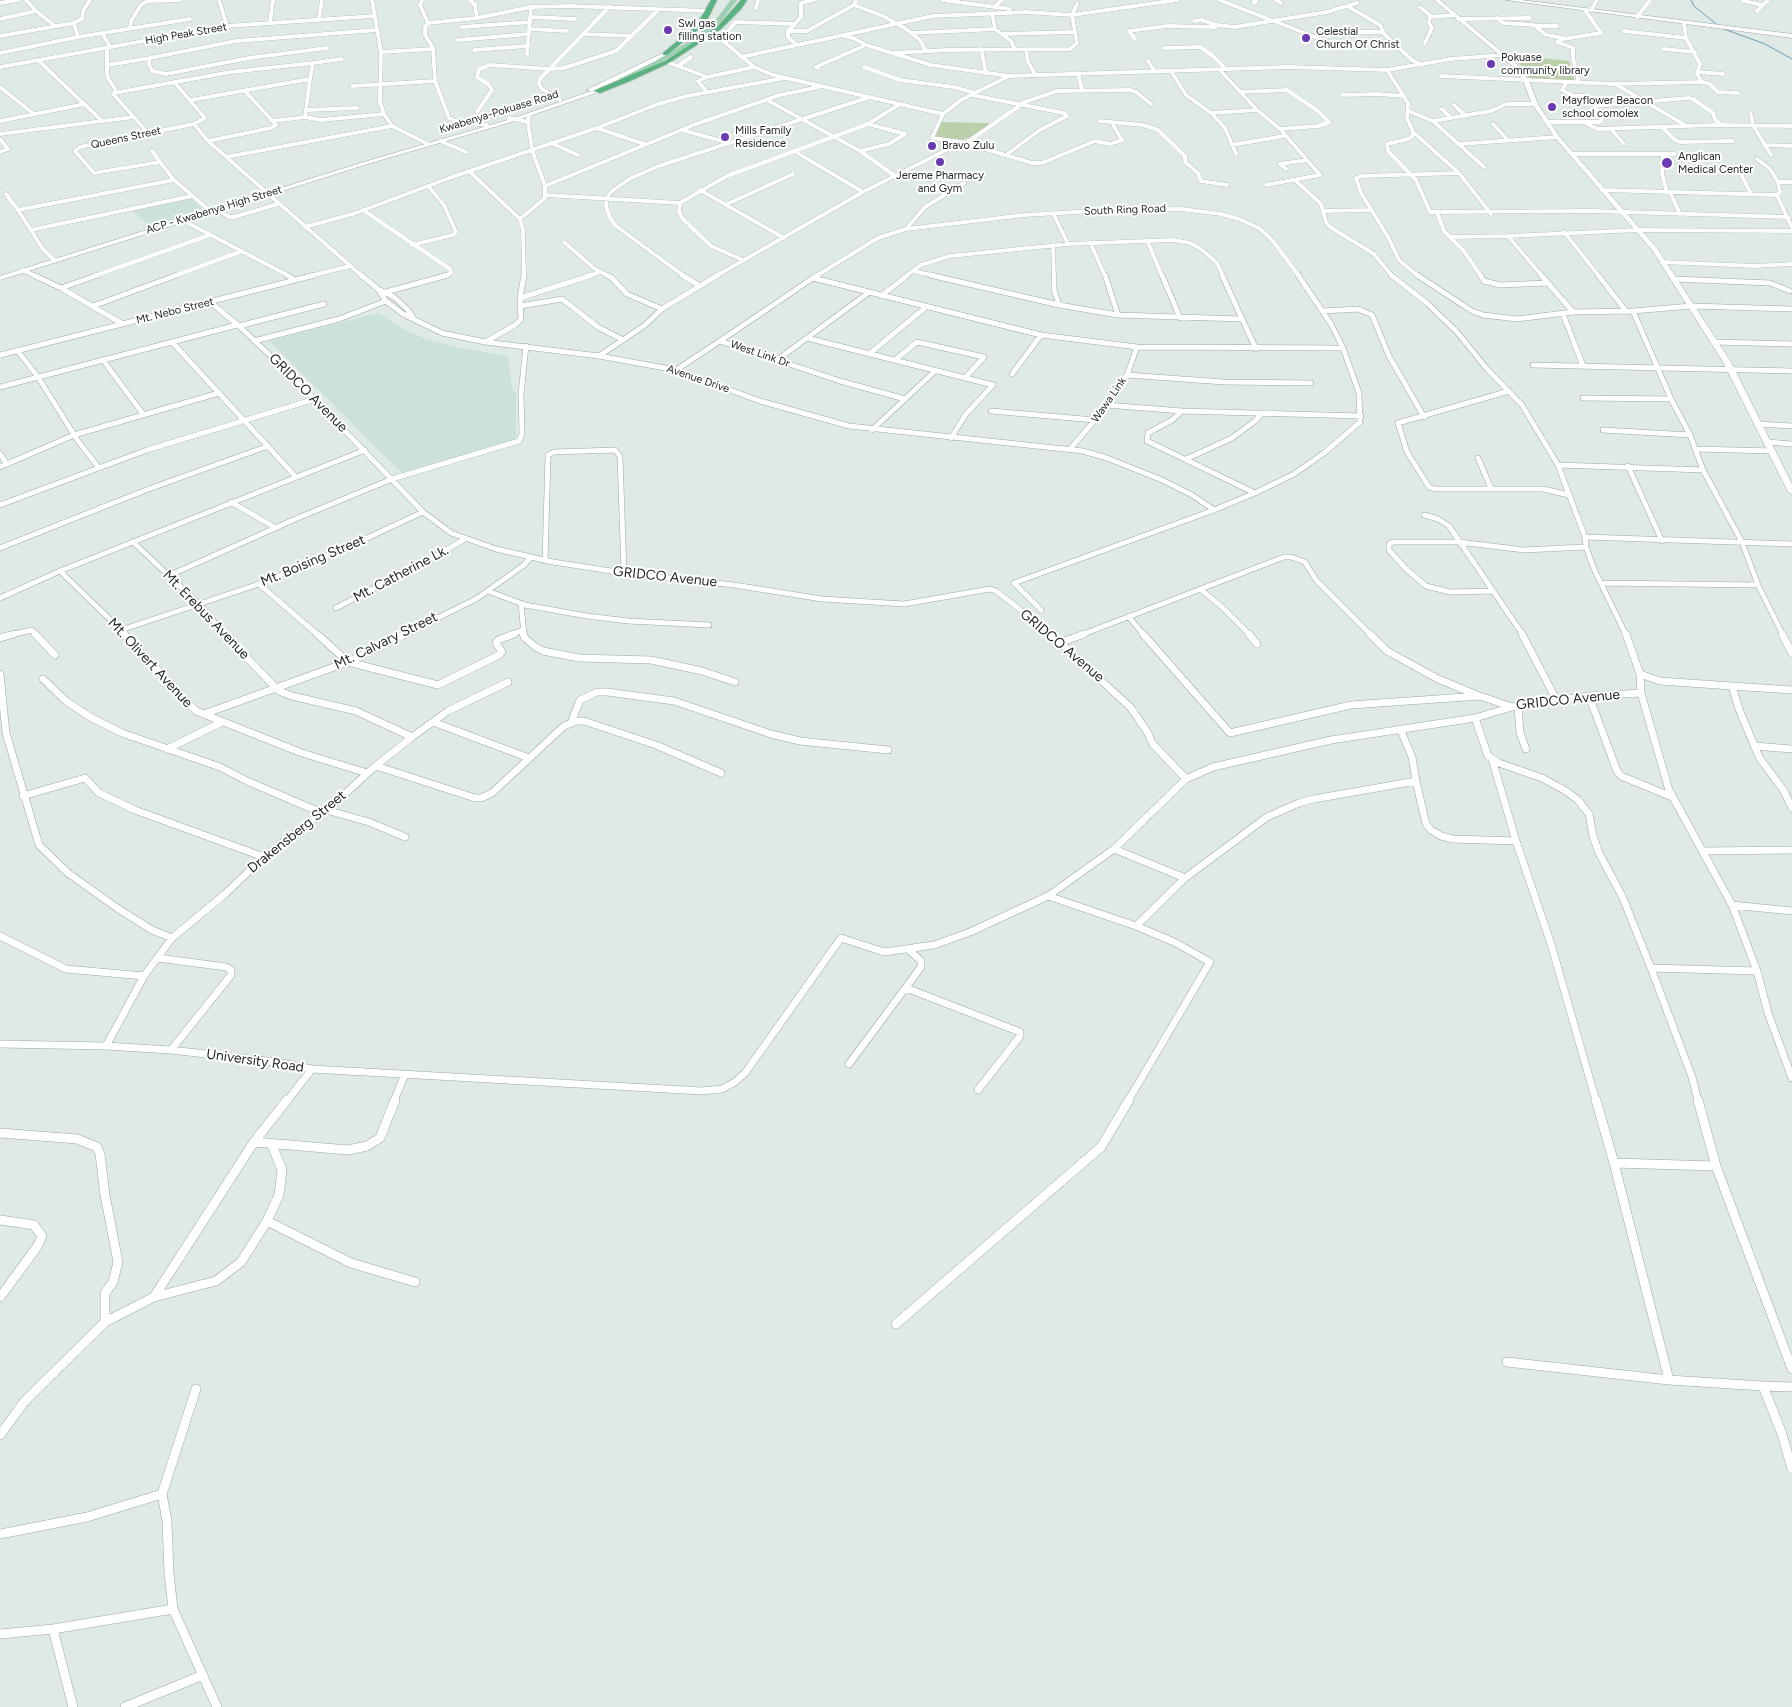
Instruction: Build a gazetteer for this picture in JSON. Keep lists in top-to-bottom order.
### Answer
{
  "streets": {
    "main road": ["Kwabenya-Pokuase Road"],
    "street": [
      "High Peak Street",
      "Queens Street",
      "ACP - Kwabenya High Street",
      "South Ring Road",
      "Mt. Nebo Street",
      "West Link Dr",
      "Avenue Drive",
      "GRIDCO Avenue",
      "Wawa Link",
      "Mt. Boising Street",
      "Mt. Catherine Lk.",
      "Mt. Erebus Avenue",
      "Mt. Calvary Street",
      "Mt. Olivert Avenue",
      "Drakensberg Street",
      "University Road"
    ]
  },
  "crossings": [
    ["Kwabenya-Pokuase Road", "ACP - Kwabenya High Street"],
    ["South Ring Road", "West Link Dr"],
    ["Mt. Nebo Street", "GRIDCO Avenue"],
    ["Avenue Drive", "Wawa Link"],
    ["GRIDCO Avenue", "Mt. Boising Street"],
    ["GRIDCO Avenue", "Mt. Catherine Lk."],
    ["GRIDCO Avenue", "Mt. Calvary Street"],
    ["Mt. Boising Street", "Mt. Erebus Avenue"],
    ["Mt. Boising Street", "Mt. Olivert Avenue"],
    ["Mt. Erebus Avenue", "Mt. Calvary Street"],
    ["Mt. Calvary Street", "Mt. Olivert Avenue"],
    ["Mt. Olivert Avenue", "Drakensberg Street"],
    ["Drakensberg Street", "University Road"]
  ],
  "places": [
    "Swl gas filling station",
    "Celestial Church Of Christ",
    "Pokuase community library",
    "Mayflower Beacon school comolex",
    "Mills Family Residence",
    "Bravo Zulu",
    "Jereme Pharmacy and Gym",
    "Anglican Medical Center"
  ]
}
